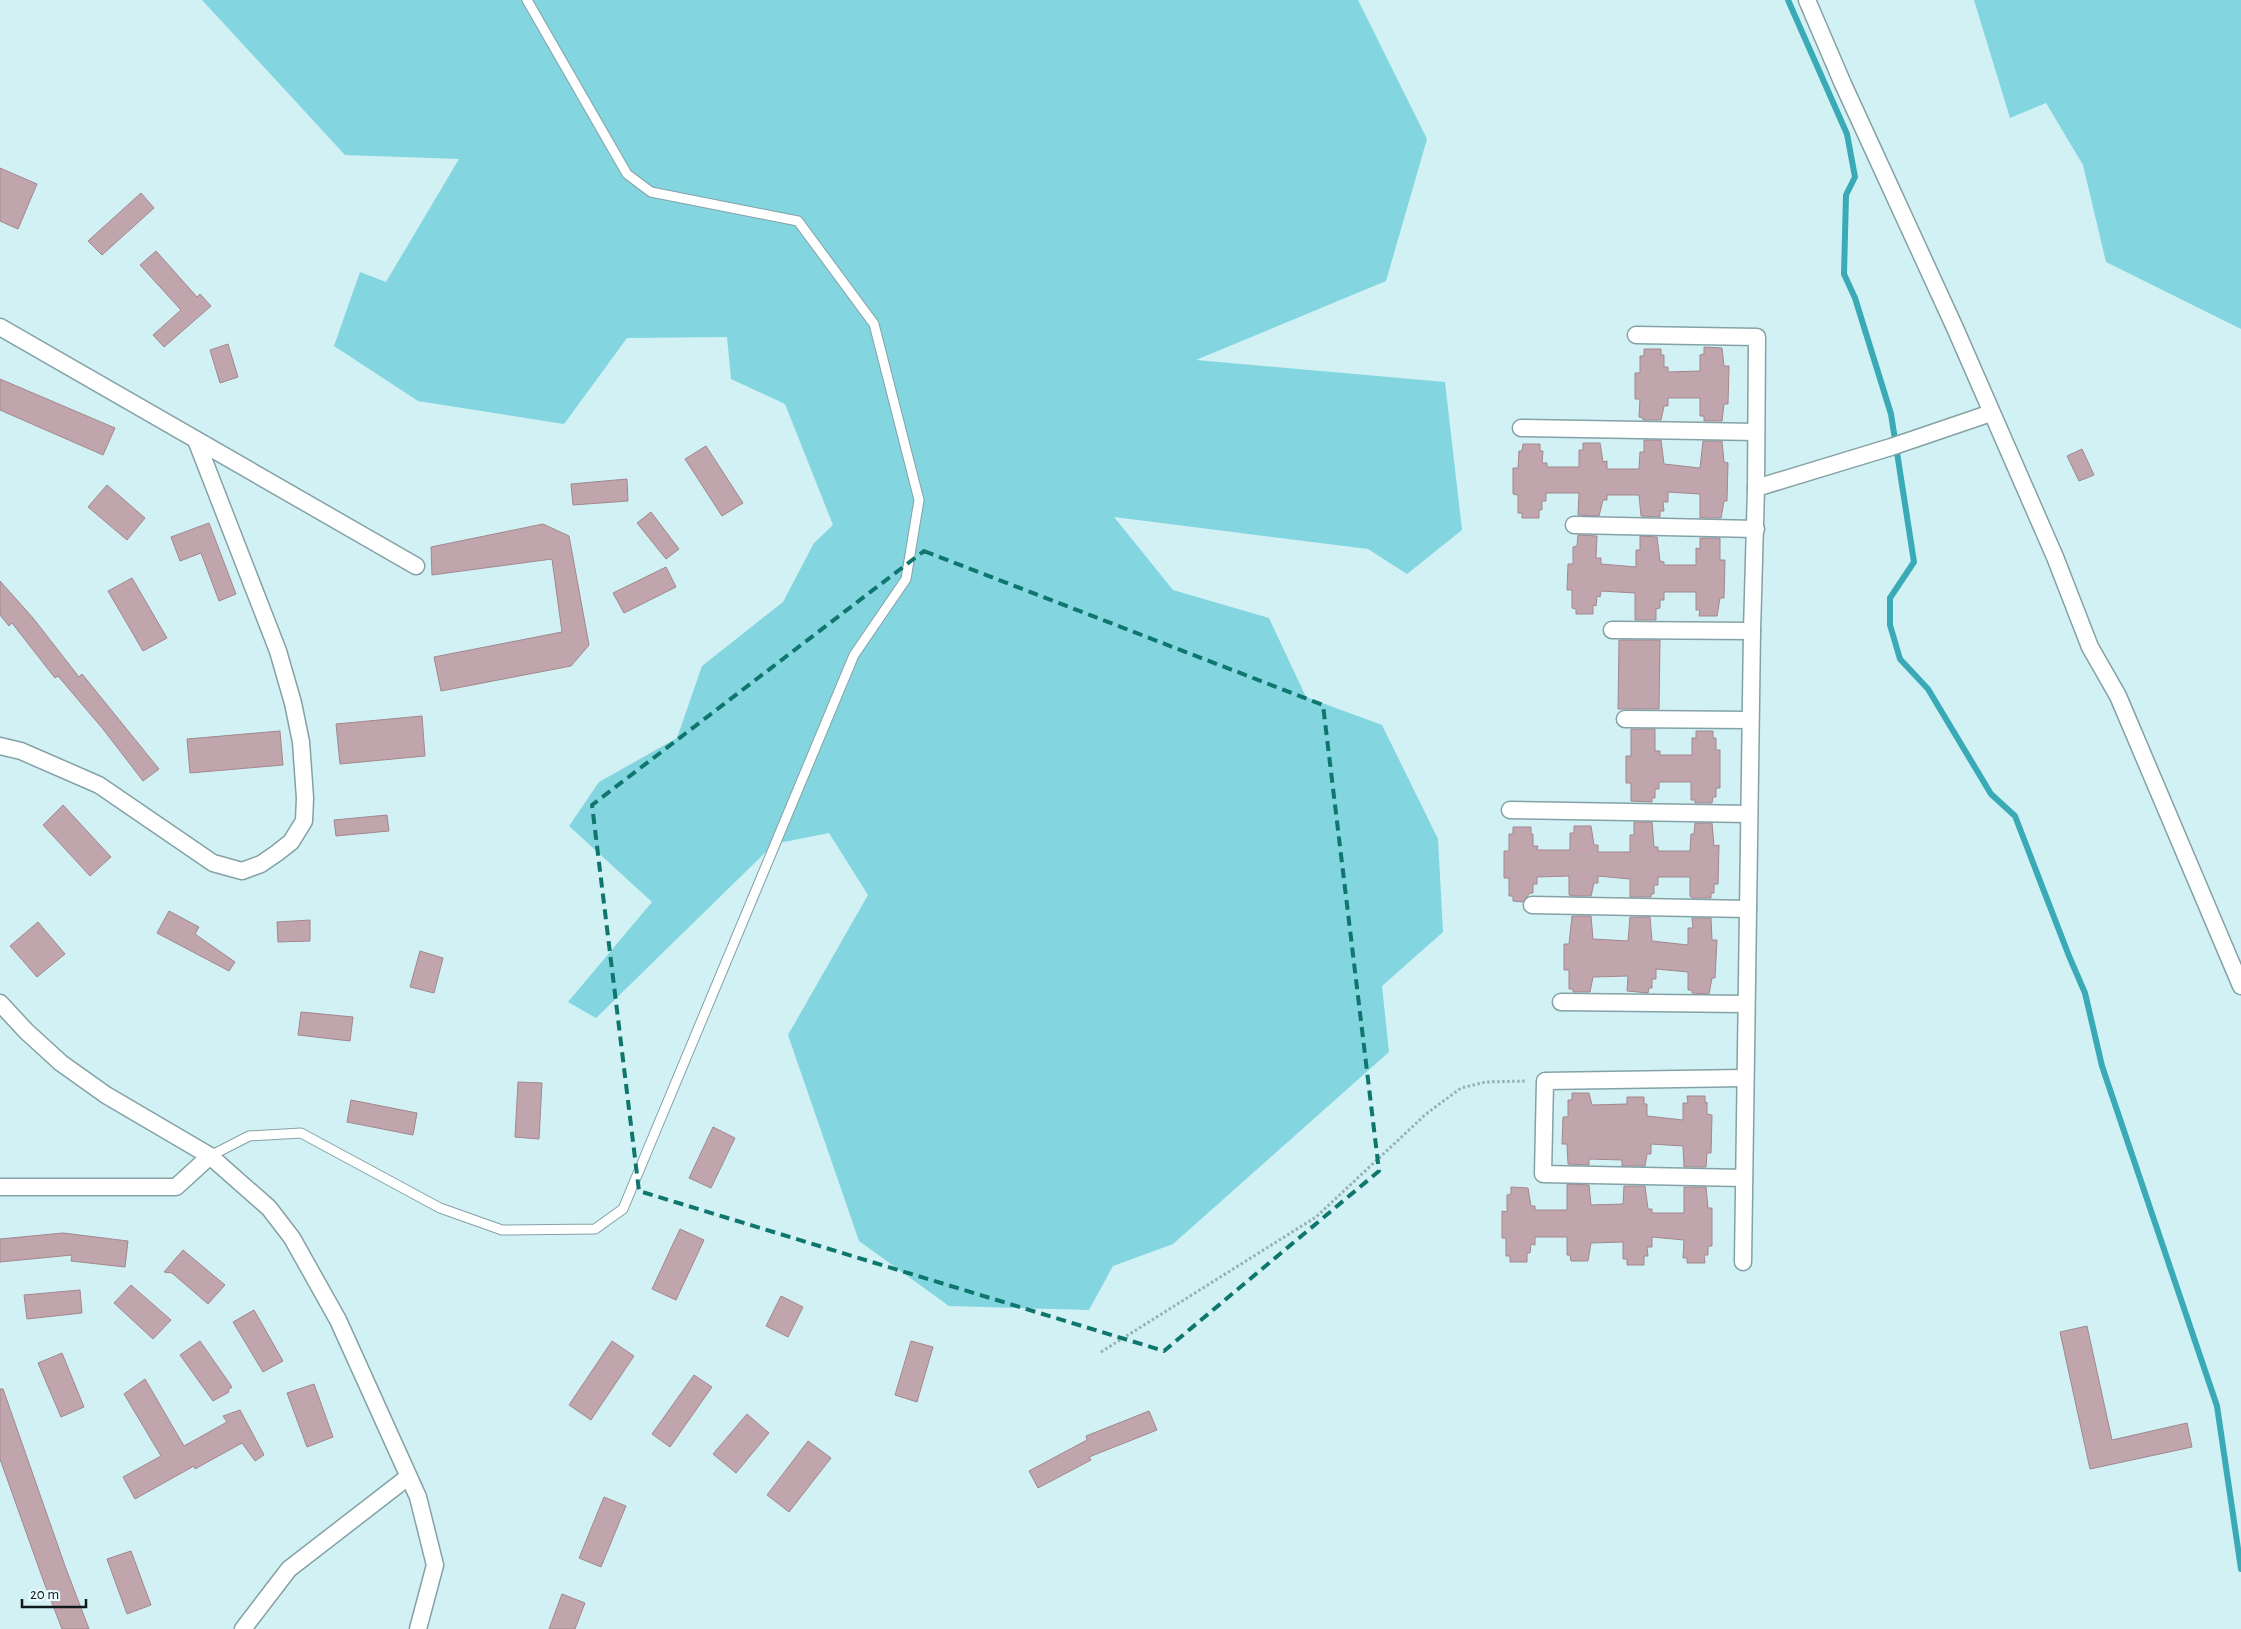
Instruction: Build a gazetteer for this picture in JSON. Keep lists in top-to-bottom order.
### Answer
{
  "scale_bar": "20 m"
}
